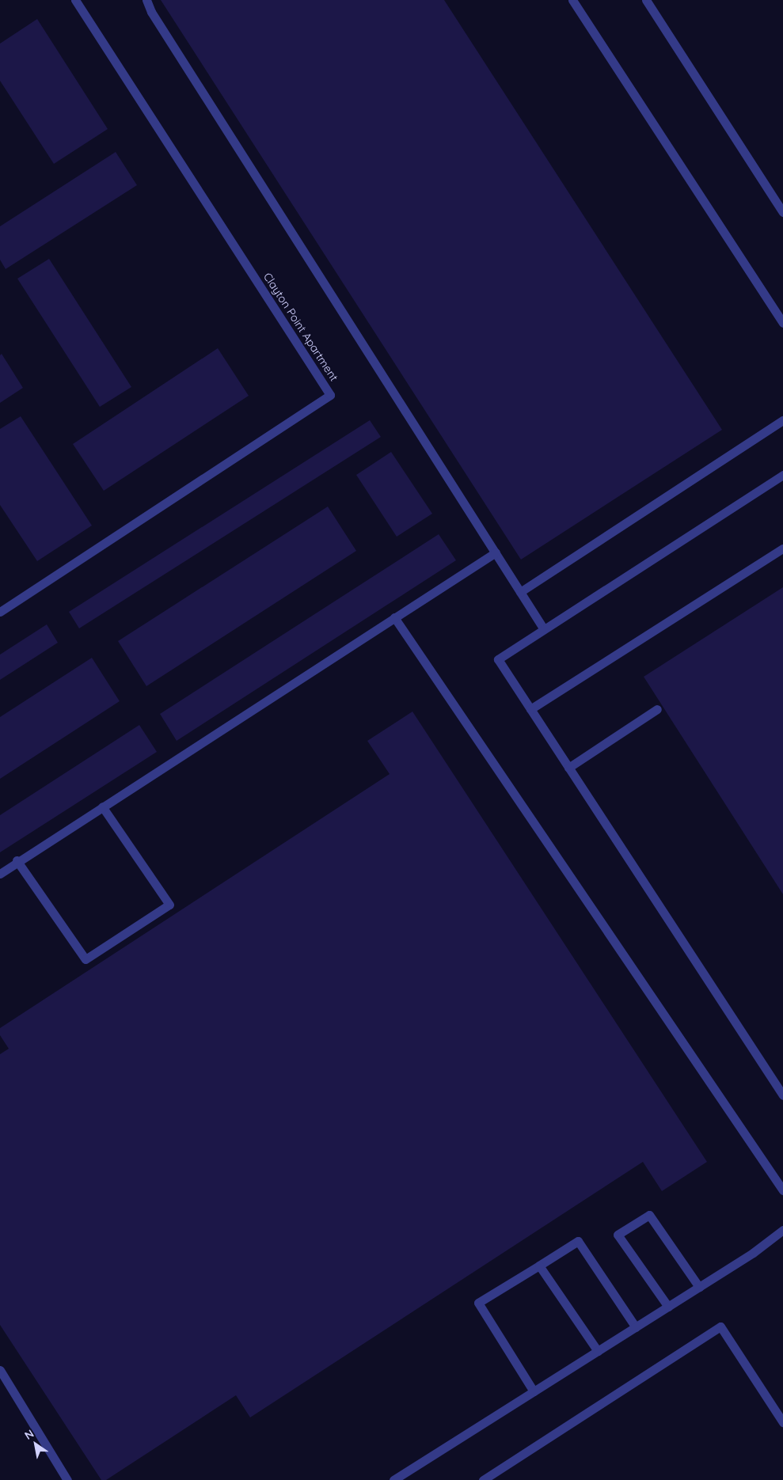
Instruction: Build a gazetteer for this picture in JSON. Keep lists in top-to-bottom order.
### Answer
{
  "streets": {
    "lane": ["Clayton Point Apartment"]
  },
  "north": "top left"
}
